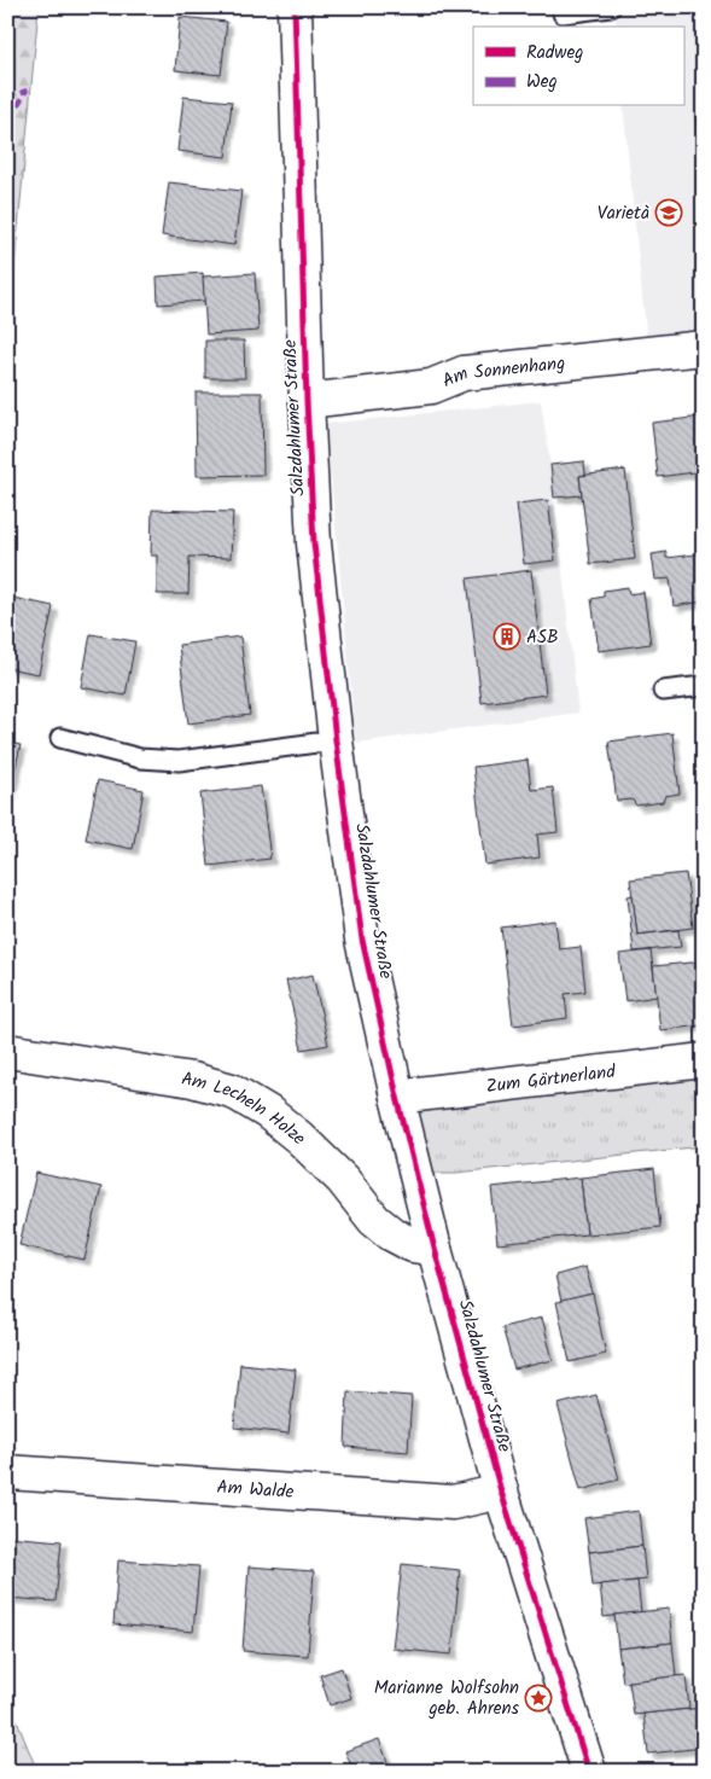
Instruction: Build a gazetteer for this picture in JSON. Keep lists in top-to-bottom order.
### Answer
{
  "streets": {
    "main road": [
      "Am Sonnenhang",
      "Salzdahlumer Straße",
      "Zum Gärtnerland",
      "Am Lecheln Holze",
      "Am Walde"
    ]
  },
  "crossings": [
    ["Am Sonnenhang", "Salzdahlumer Straße"],
    ["Salzdahlumer Straße", "Zum Gärtnerland"],
    ["Salzdahlumer Straße", "Am Lecheln Holze"],
    ["Salzdahlumer Straße", "Am Walde"]
  ],
  "places": {
    "school or university": ["Varietà"],
    "building": ["ASB"],
    "place": ["Marianne Wolfsohn geb. Ahrens"]
  },
  "legend": ["Radweg", "Weg"]
}
